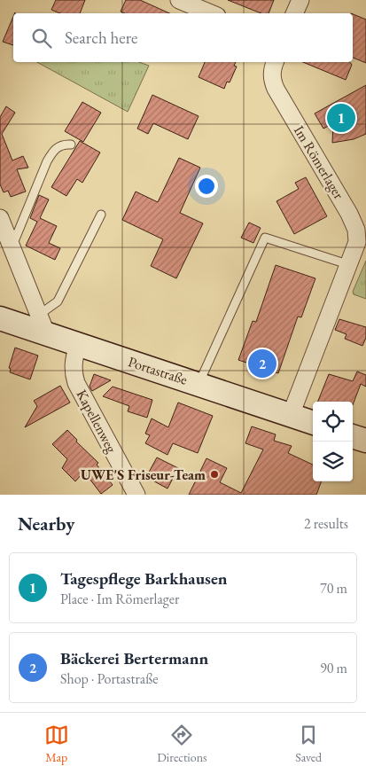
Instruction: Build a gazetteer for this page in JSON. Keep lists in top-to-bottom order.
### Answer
{
  "streets": {
    "main road": ["Portastraße"],
    "street": ["Im Römerlager", "Kapellenweg"]
  },
  "crossings": [
    ["Im Römerlager", "Portastraße"],
    ["Portastraße", "Kapellenweg"]
  ],
  "places": ["UWE'S Friseur-Team"],
  "page": {
    "search": "Search here",
    "pins": ["1", "2"],
    "heading": ["Nearby", "2 results"],
    "list": [
      {
        "mark": "1",
        "name": "Tagespflege Barkhausen",
        "note": "Place · Im Römerlager",
        "value": "70 m"
      },
      {
        "mark": "2",
        "name": "Bäckerei Bertermann",
        "note": "Shop · Portastraße",
        "value": "90 m"
      }
    ],
    "nav": ["Map", "Directions", "Saved"]
  }
}
